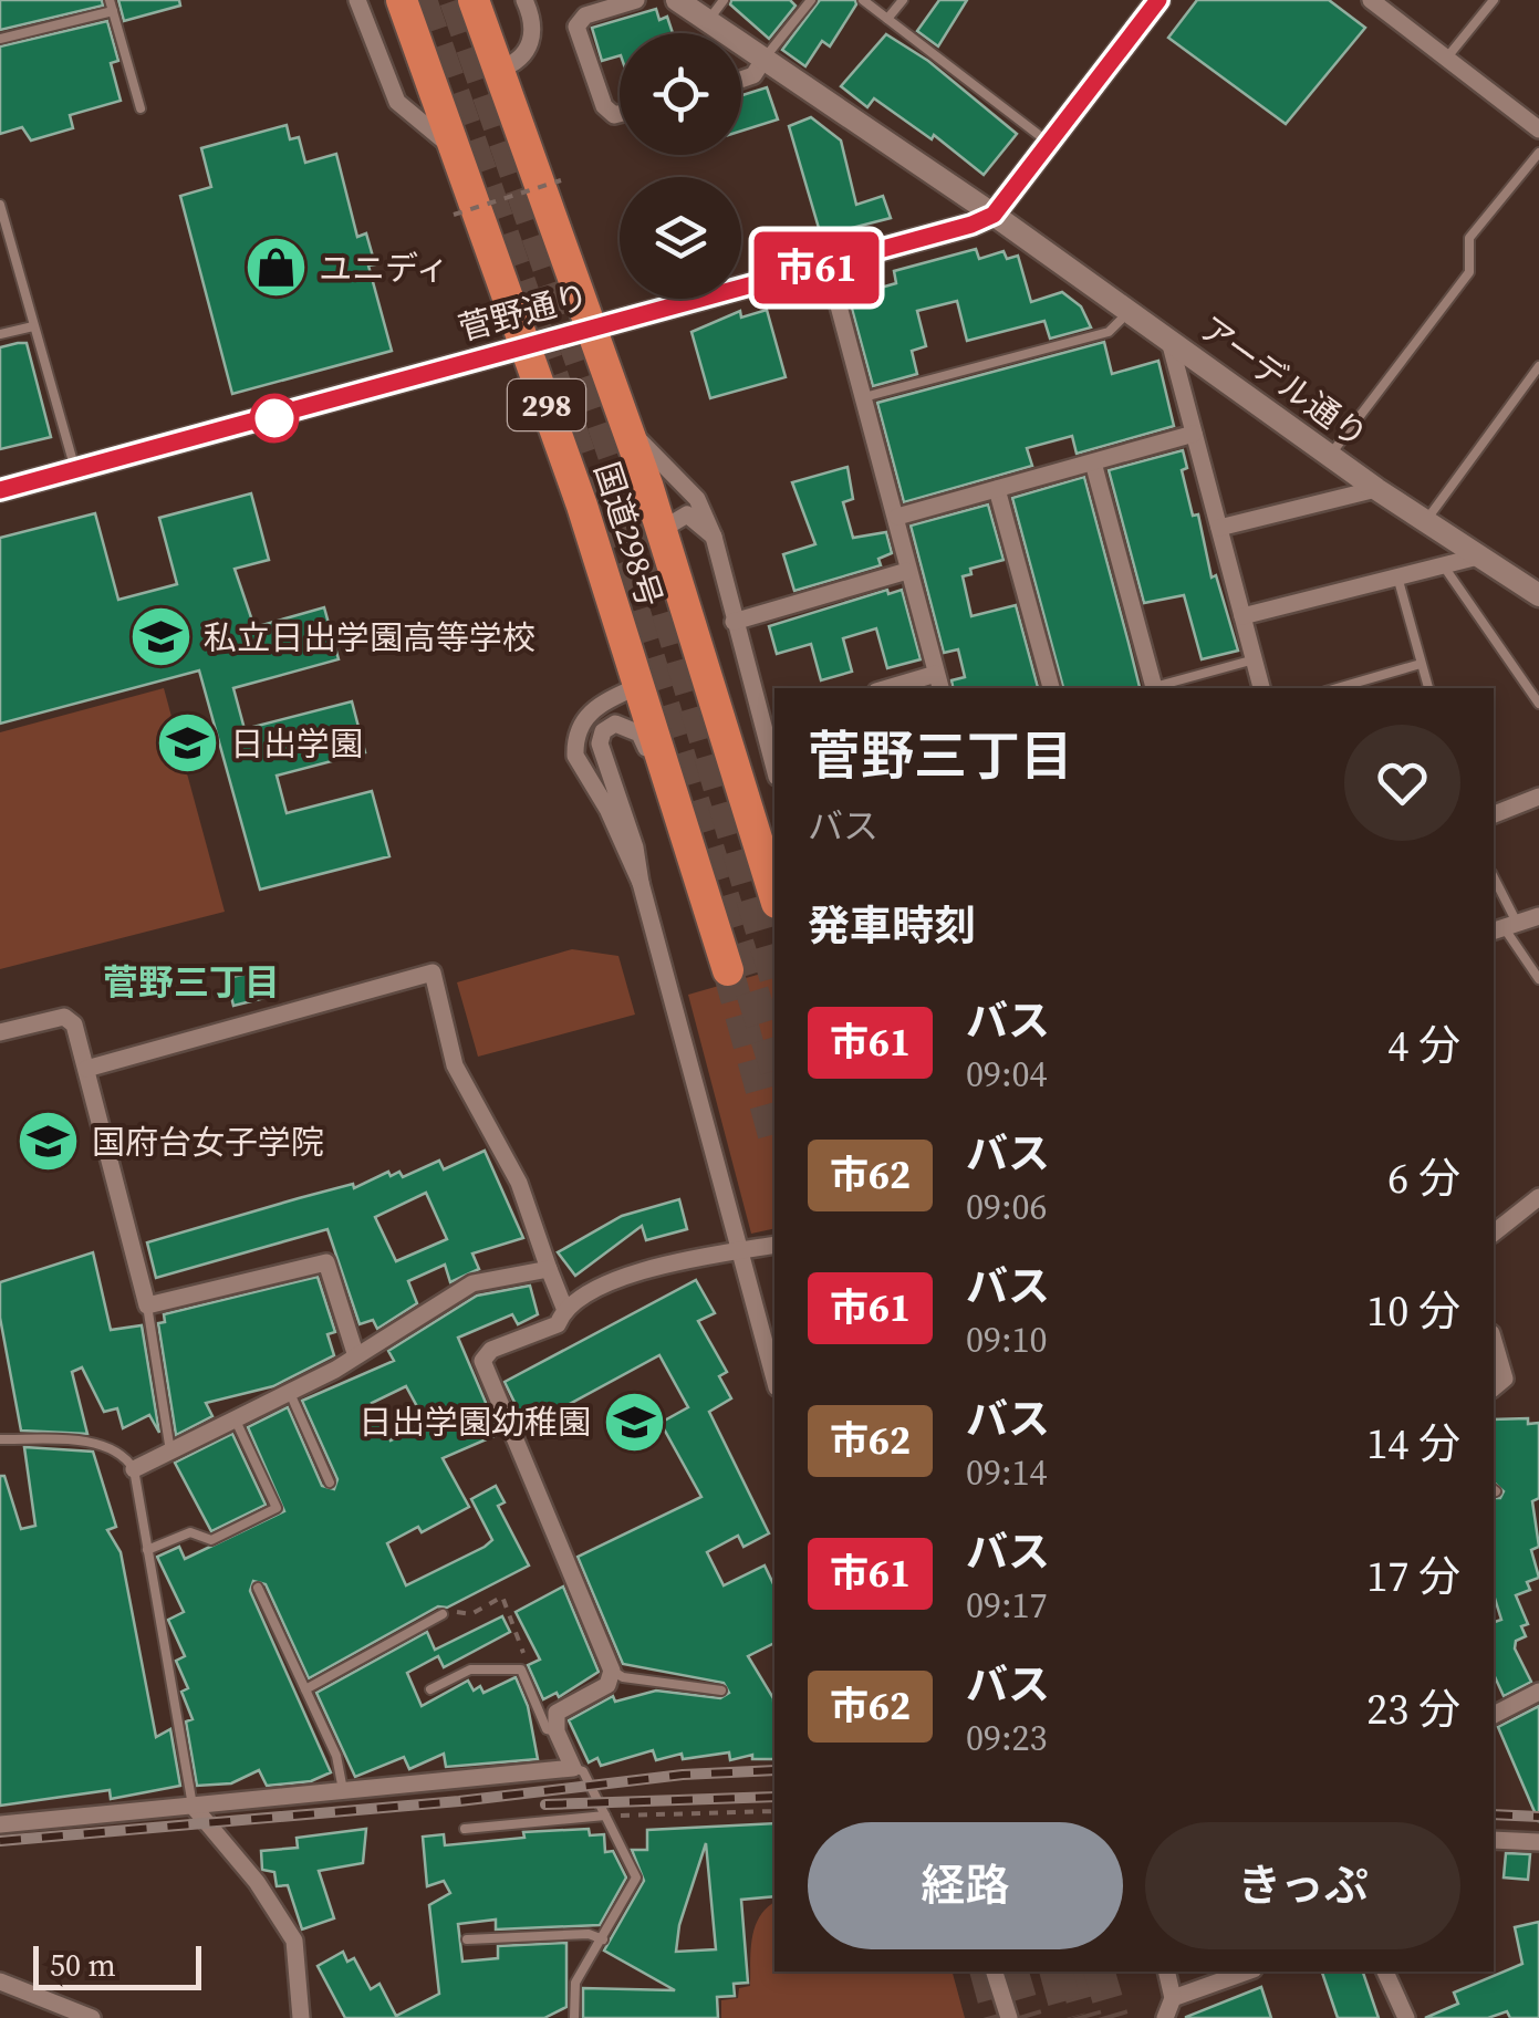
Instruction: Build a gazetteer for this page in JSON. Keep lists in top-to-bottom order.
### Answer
{
  "streets": {
    "highway": ["298", "国道298号"],
    "street": ["菅野通り", "アーデル通り"]
  },
  "crossings": [
    ["菅野通り", "アーデル通り"],
    ["菅野通り", "国道298号"]
  ],
  "districts": ["菅野三丁目"],
  "places": {
    "shop": ["ユニディ"],
    "school or university": [
      "私立日出学園高等学校",
      "日出学園",
      "国府台女子学院",
      "日出学園幼稚園"
    ]
  },
  "lines": ["bus line 市61"],
  "scale_bar": "50 m",
  "page": {
    "on_map": "市61",
    "heading": [
      ["菅野三丁目", "バス"],
      "発車時刻"
    ],
    "list": [
      {
        "mark": "市61",
        "name": "バス",
        "note": "09:04",
        "value": "4 分"
      },
      {
        "mark": "市62",
        "name": "バス",
        "note": "09:06",
        "value": "6 分"
      },
      {
        "mark": "市61",
        "name": "バス",
        "note": "09:10",
        "value": "10 分"
      },
      {
        "mark": "市62",
        "name": "バス",
        "note": "09:14",
        "value": "14 分"
      },
      {
        "mark": "市61",
        "name": "バス",
        "note": "09:17",
        "value": "17 分"
      },
      {
        "mark": "市62",
        "name": "バス",
        "note": "09:23",
        "value": "23 分"
      }
    ],
    "buttons": ["経路", "きっぷ"],
    "scale": "50 m"
  }
}
